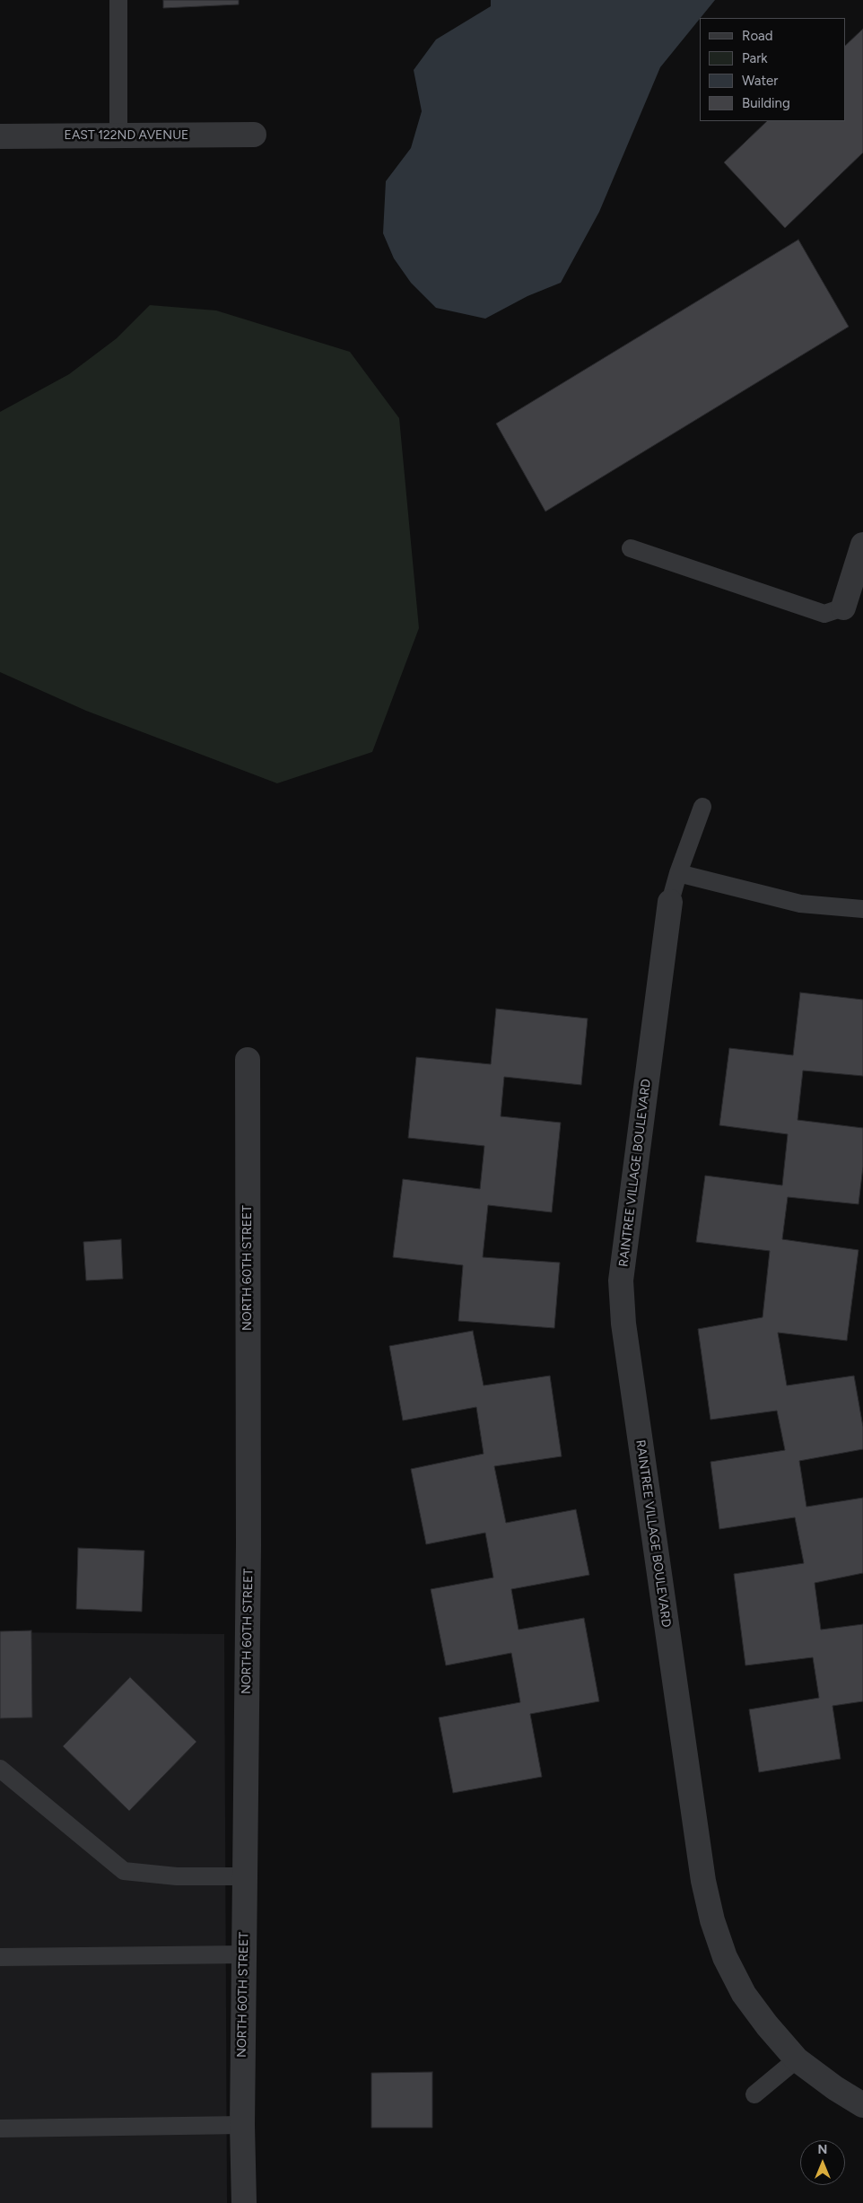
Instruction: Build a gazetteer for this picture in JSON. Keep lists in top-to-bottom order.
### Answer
{
  "streets": {
    "street": ["EAST 122ND AVENUE", "RAINTREE VILLAGE BOULEVARD", "NORTH 60TH STREET"]
  },
  "legend": [
    "Road",
    "Park",
    "Water",
    "Building"
  ],
  "north": "top"
}
